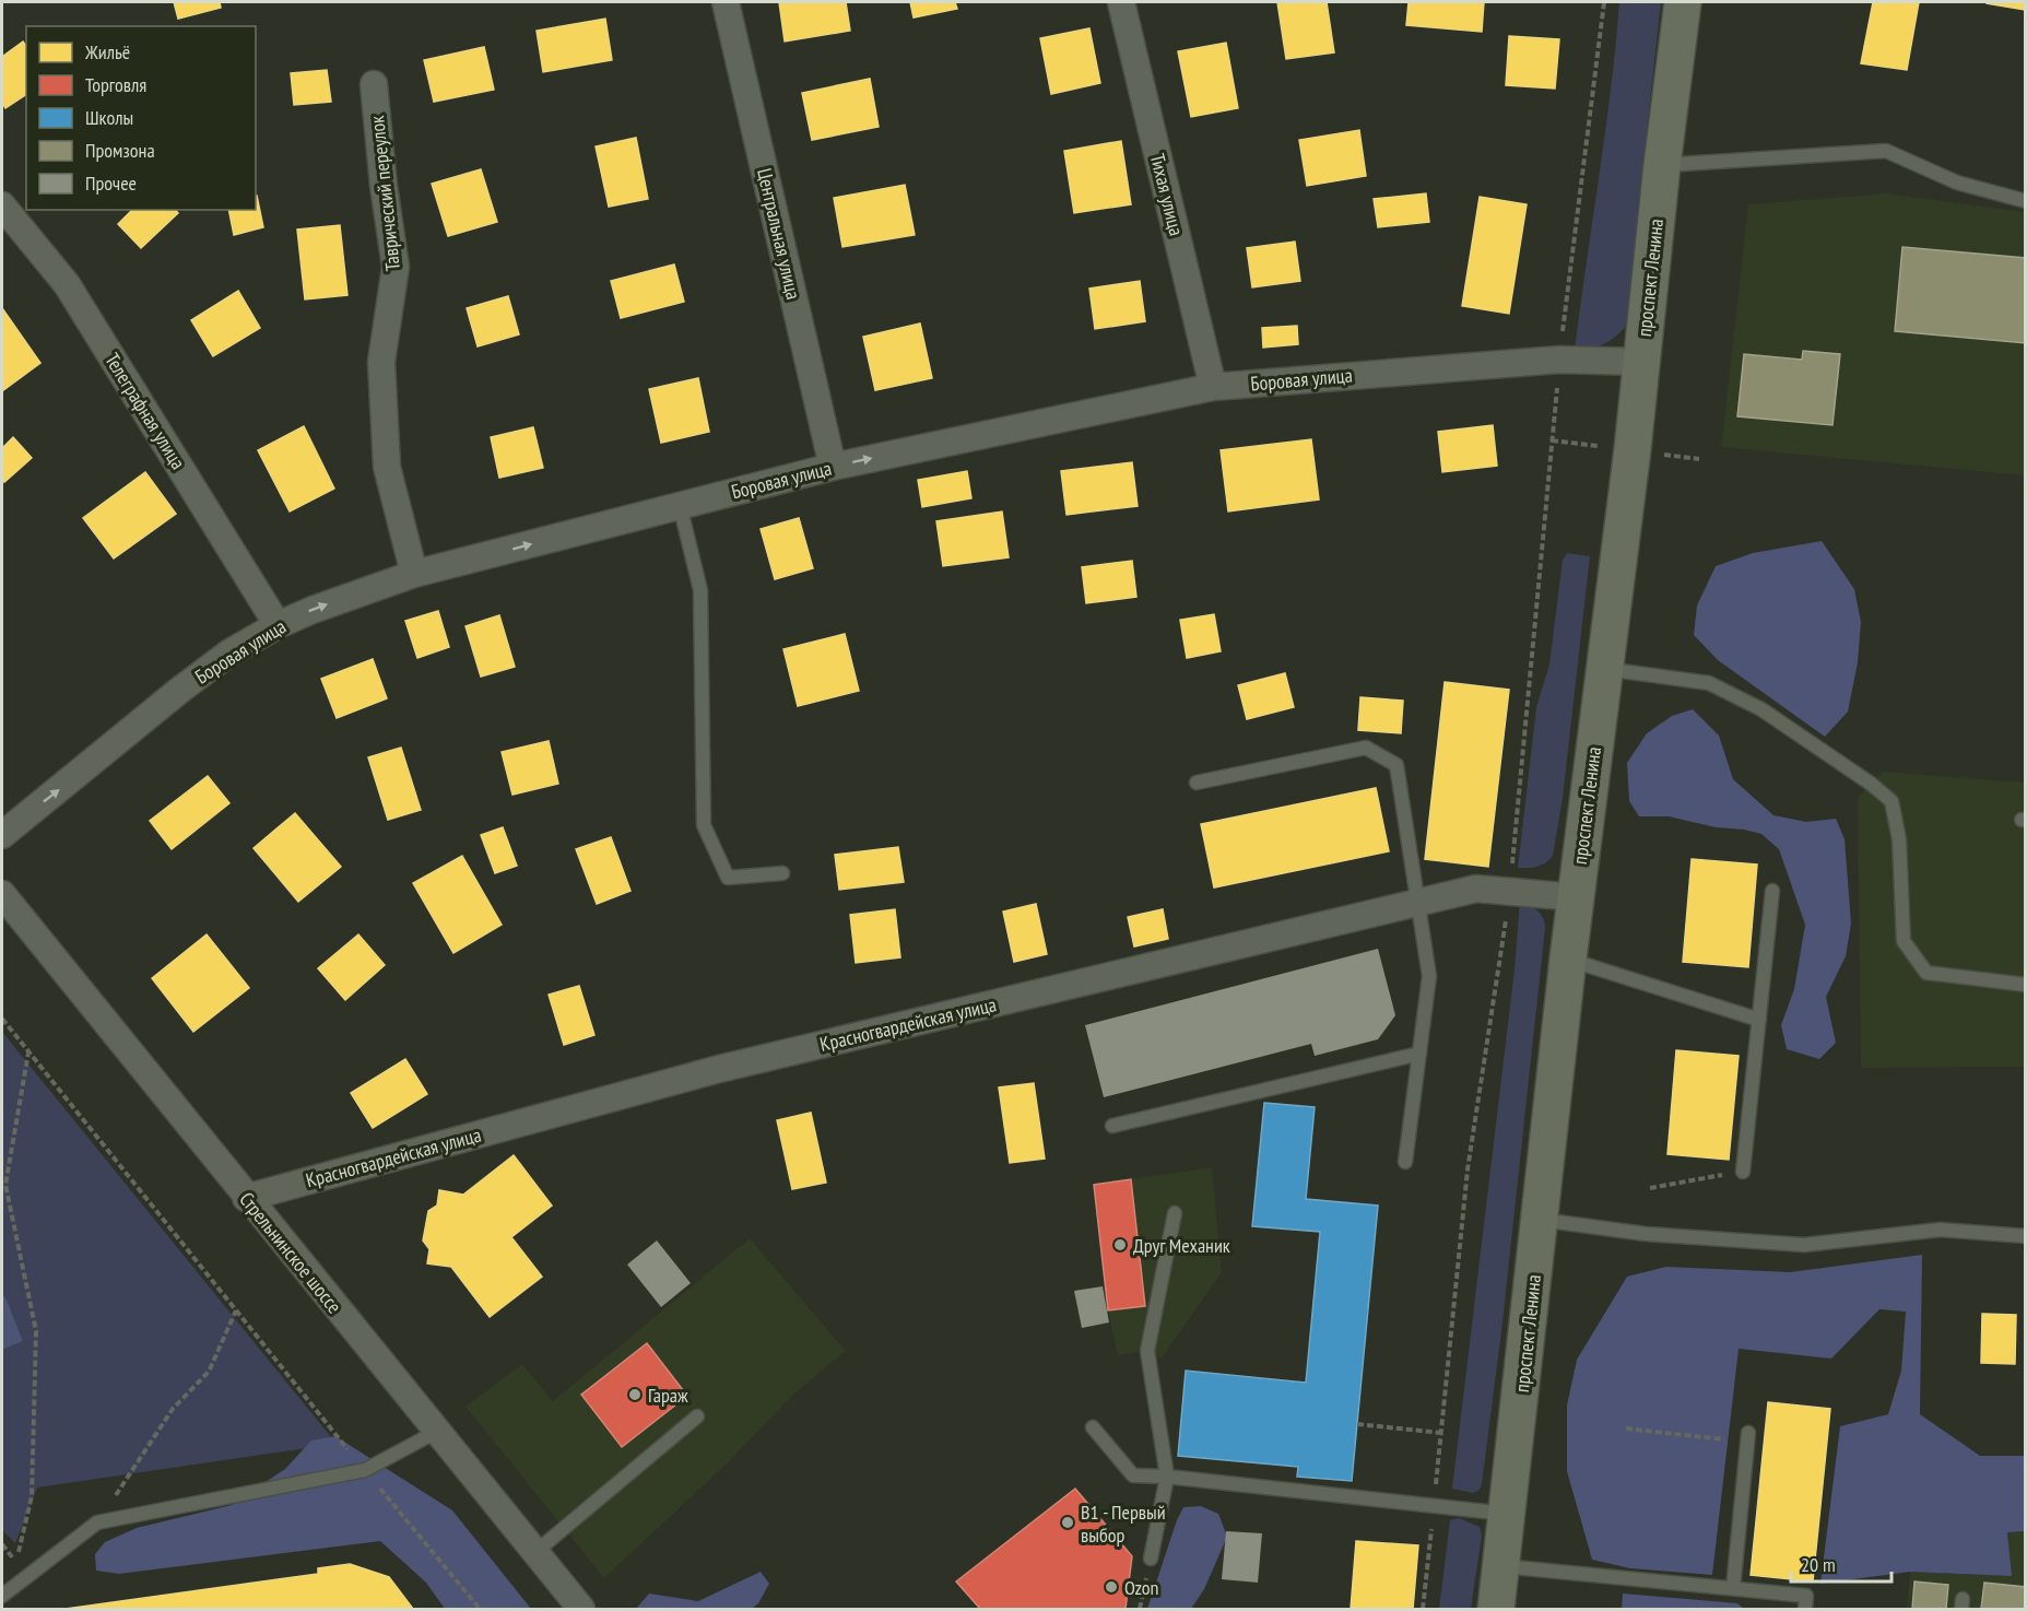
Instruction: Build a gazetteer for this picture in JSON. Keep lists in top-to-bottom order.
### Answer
{
  "streets": {
    "main road": ["проспект Ленина"],
    "street": [
      "Таврический переулок",
      "Тихая улица",
      "Центральная улица",
      "Боровая улица",
      "Телеграфная улица",
      "Красногвардейская улица",
      "Стрельнинское шоссе"
    ]
  },
  "crossings": [
    ["Таврический переулок", "Боровая улица"],
    ["Тихая улица", "Боровая улица"],
    ["Центральная улица", "Боровая улица"],
    ["проспект Ленина", "Боровая улица"],
    ["проспект Ленина", "Красногвардейская улица"],
    ["Боровая улица", "Телеграфная улица"],
    ["Красногвардейская улица", "Стрельнинское шоссе"]
  ],
  "one_way": ["Боровая улица"],
  "places": [
    "Друг Механик",
    "Гараж",
    "В1 - Первый выбор",
    "Ozon"
  ],
  "legend": [
    "Жильё",
    "Торговля",
    "Школы",
    "Промзона",
    "Прочее"
  ],
  "scale_bar": "20 m"
}
